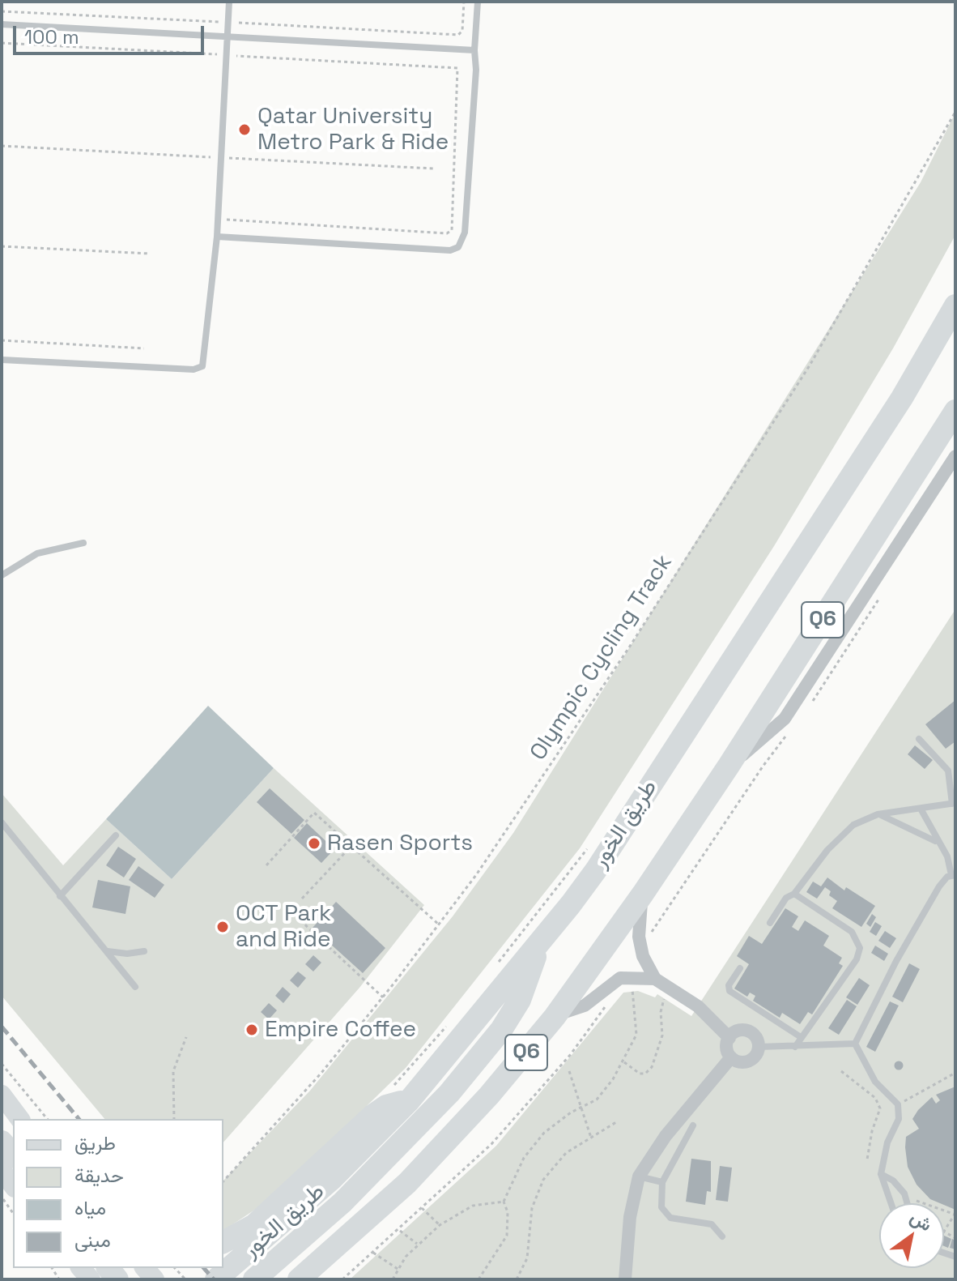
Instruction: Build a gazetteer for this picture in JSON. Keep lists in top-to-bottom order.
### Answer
{
  "streets": {
    "highway": ["Q6", "طريق الخور"],
    "path": ["Olympic Cycling Track"]
  },
  "places": [
    "Qatar University Metro Park & Ride",
    "Rasen Sports",
    "OCT Park and Ride",
    "Empire Coffee"
  ],
  "legend": [
    "طريق",
    "حديقة",
    "مياه",
    "مبنى"
  ],
  "scale_bar": "100 m",
  "north": "top right"
}
